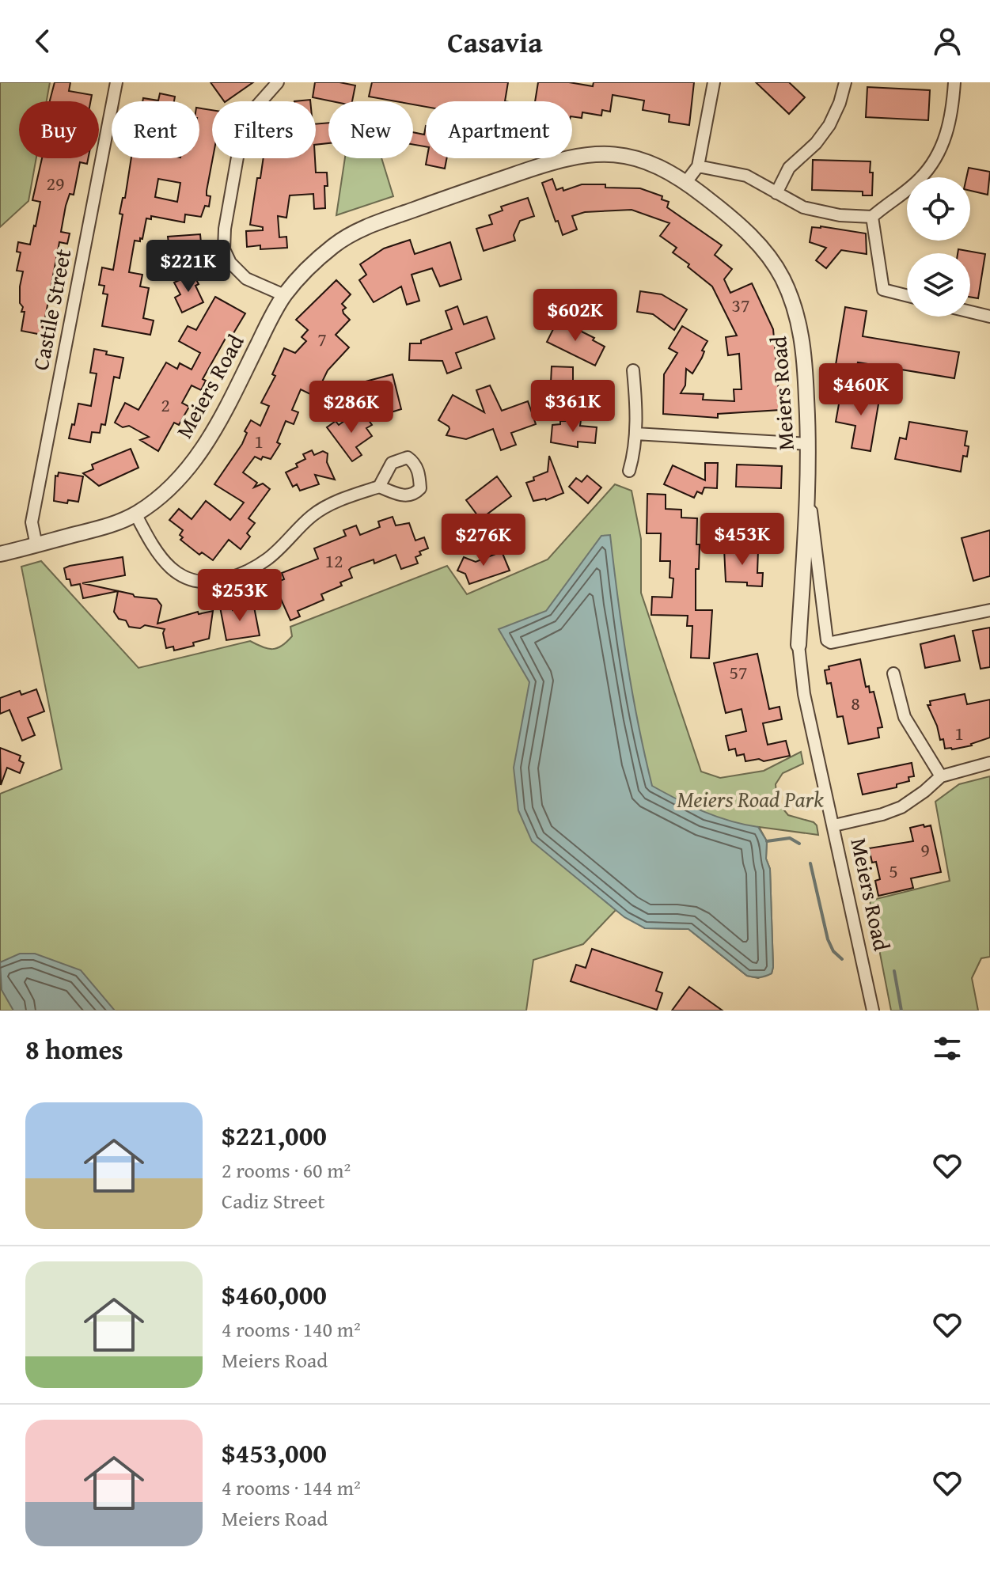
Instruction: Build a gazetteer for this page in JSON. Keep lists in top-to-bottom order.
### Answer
{
  "streets": {
    "street": ["Castile Street", "Meiers Road"]
  },
  "crossings": [
    ["Castile Street", "Meiers Road"]
  ],
  "parks": ["Meiers Road Park"],
  "house_numbers": [
    "29",
    "37",
    "7",
    "2",
    "1",
    "12",
    "57",
    "8",
    "1",
    "9",
    "5"
  ],
  "page": {
    "header": "Casavia",
    "chip": [
      "Buy",
      "Rent",
      "Filters",
      "New",
      "Apartment"
    ],
    "price": [
      "$221K",
      "$602K",
      "$460K",
      "$361K",
      "$286K",
      "$453K",
      "$276K",
      "$253K"
    ],
    "heading": "8 homes",
    "list": [
      {
        "name": "$221,000",
        "note": "2 rooms · 60 m² · Cadiz Street"
      },
      {
        "name": "$460,000",
        "note": "4 rooms · 140 m² · Meiers Road"
      },
      {
        "name": "$453,000",
        "note": "4 rooms · 144 m² · Meiers Road"
      }
    ]
  }
}
